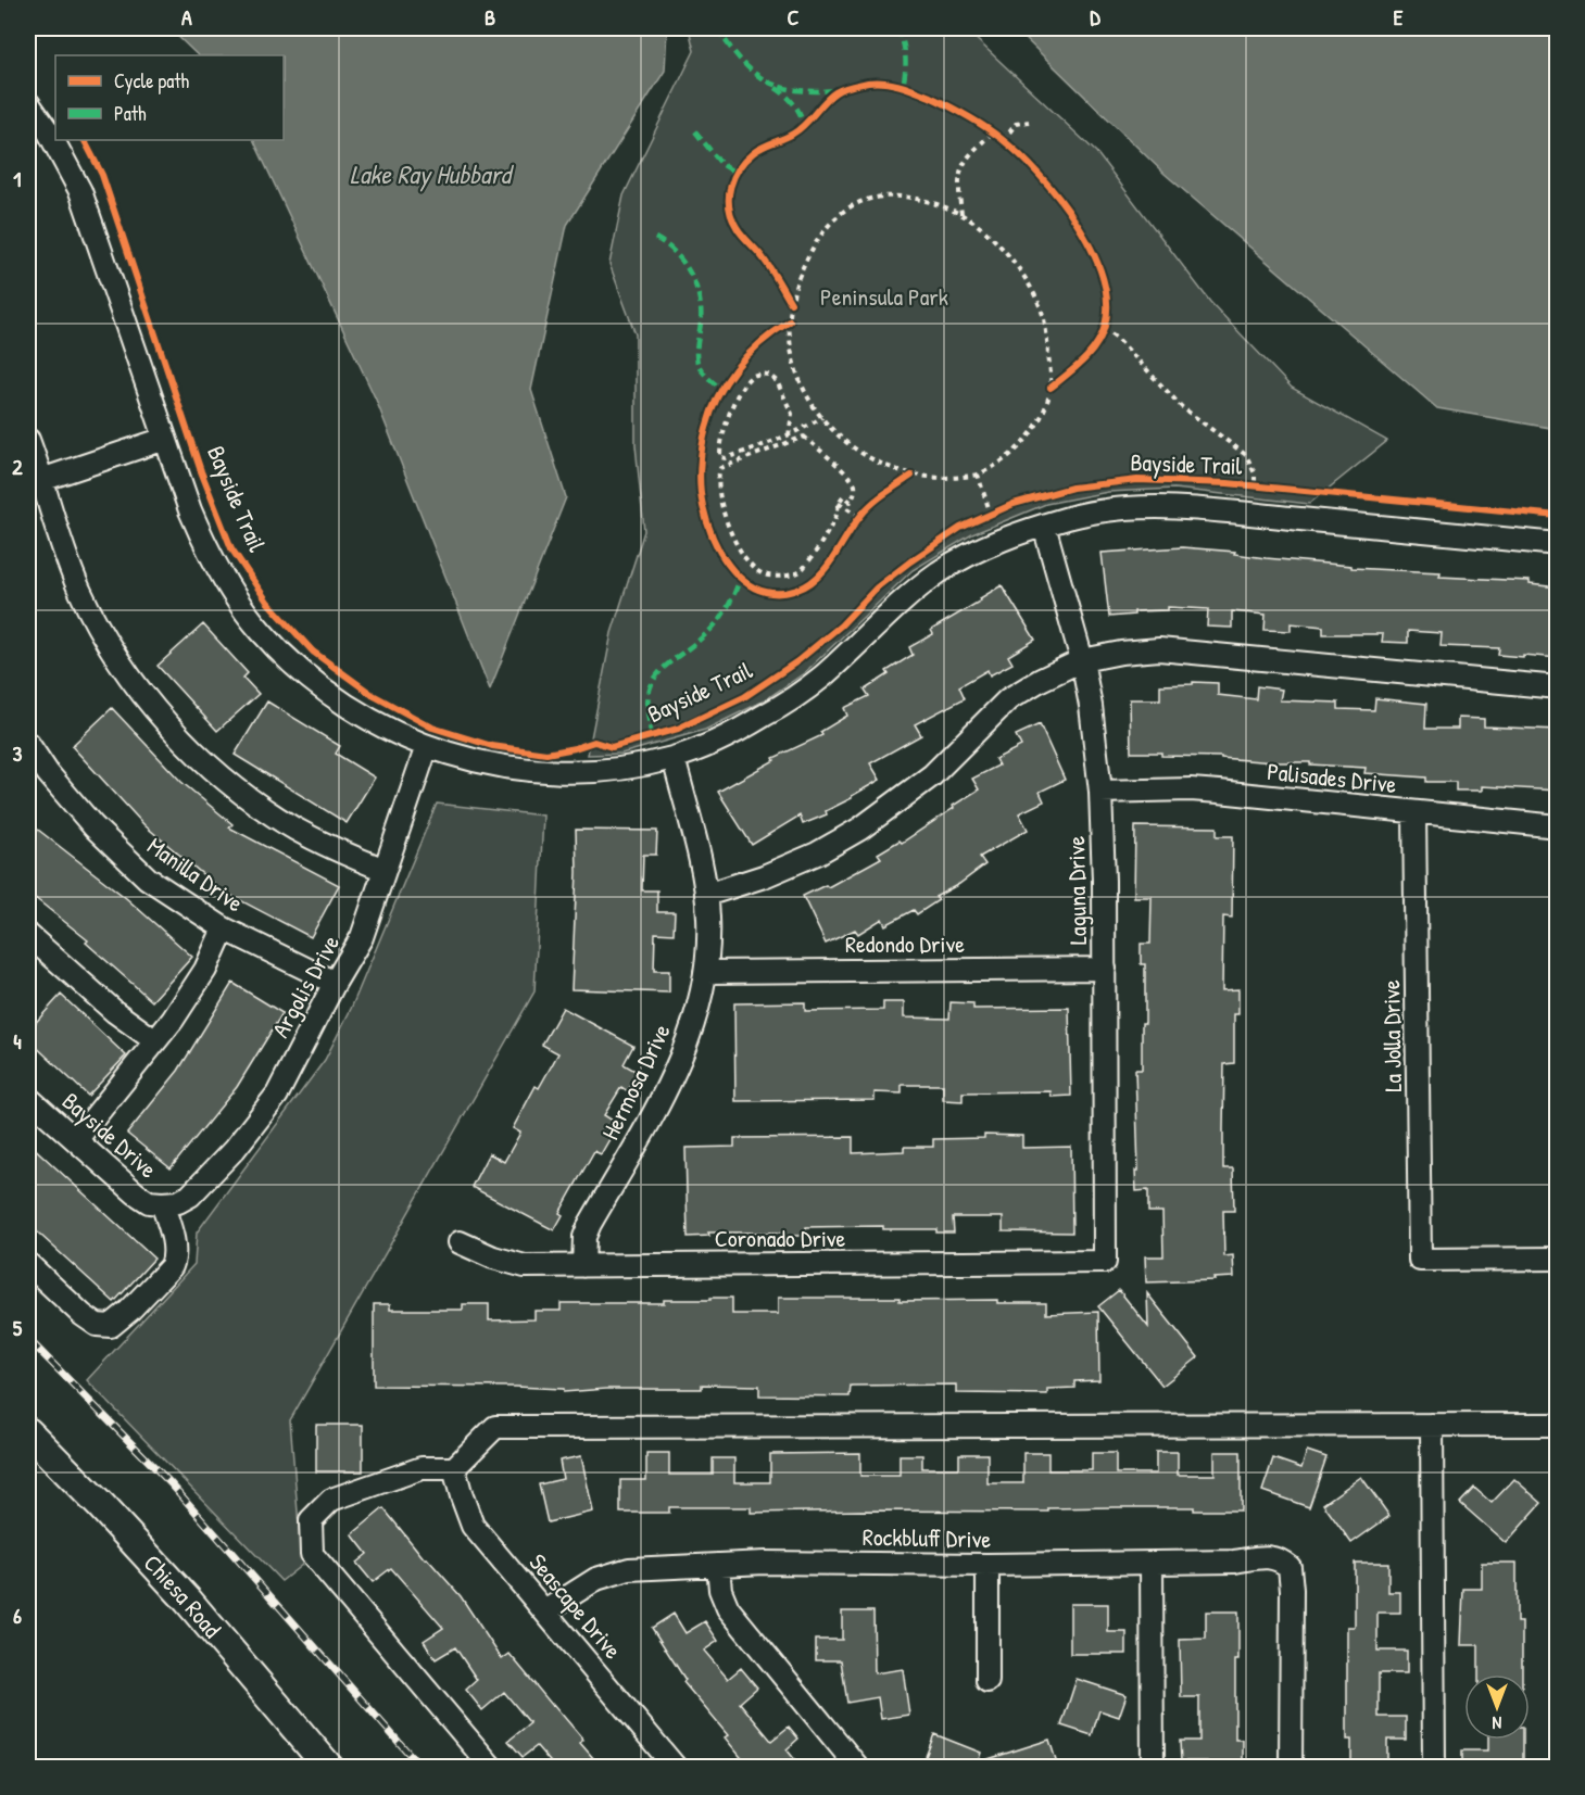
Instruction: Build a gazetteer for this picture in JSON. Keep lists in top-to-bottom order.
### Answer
{
  "streets": {
    "main road": ["Chiesa Road"],
    "street": [
      "Palisades Drive",
      "Manilla Drive",
      "Laguna Drive",
      "Redondo Drive",
      "Argolis Drive",
      "La Jolla Drive",
      "Hermosa Drive",
      "Bayside Drive",
      "Coronado Drive",
      "Rockbluff Drive",
      "Seascape Drive"
    ],
    "cycle path": ["Bayside Trail"]
  },
  "crossings": [
    ["Palisades Drive", "Laguna Drive"],
    ["Palisades Drive", "La Jolla Drive"],
    ["Manilla Drive", "Argolis Drive"],
    ["Laguna Drive", "Redondo Drive"],
    ["Laguna Drive", "Coronado Drive"],
    ["Redondo Drive", "Hermosa Drive"],
    ["Argolis Drive", "Bayside Drive"],
    ["Hermosa Drive", "Coronado Drive"],
    ["Rockbluff Drive", "Seascape Drive"]
  ],
  "water": ["Lake Ray Hubbard"],
  "parks": ["Peninsula Park"],
  "legend": ["Cycle path", "Path"],
  "north": "bottom",
  "grid": {
    "columns": [
      "A",
      "B",
      "C",
      "D",
      "E"
    ],
    "rows": [
      "1",
      "2",
      "3",
      "4",
      "5",
      "6"
    ]
  }
}
